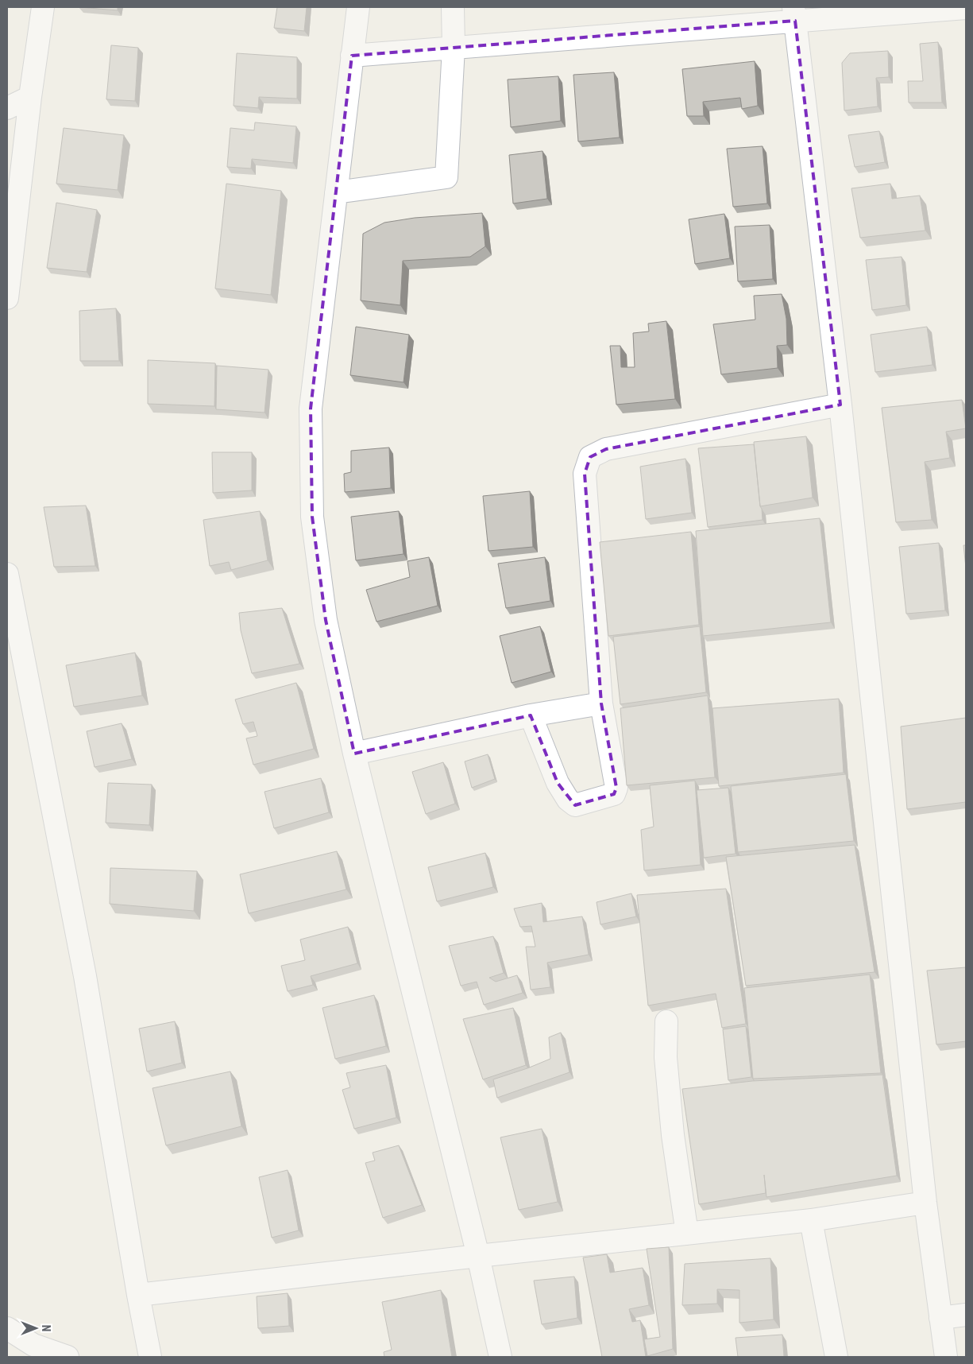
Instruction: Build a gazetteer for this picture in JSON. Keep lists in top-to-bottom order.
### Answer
{
  "north": "right"
}
